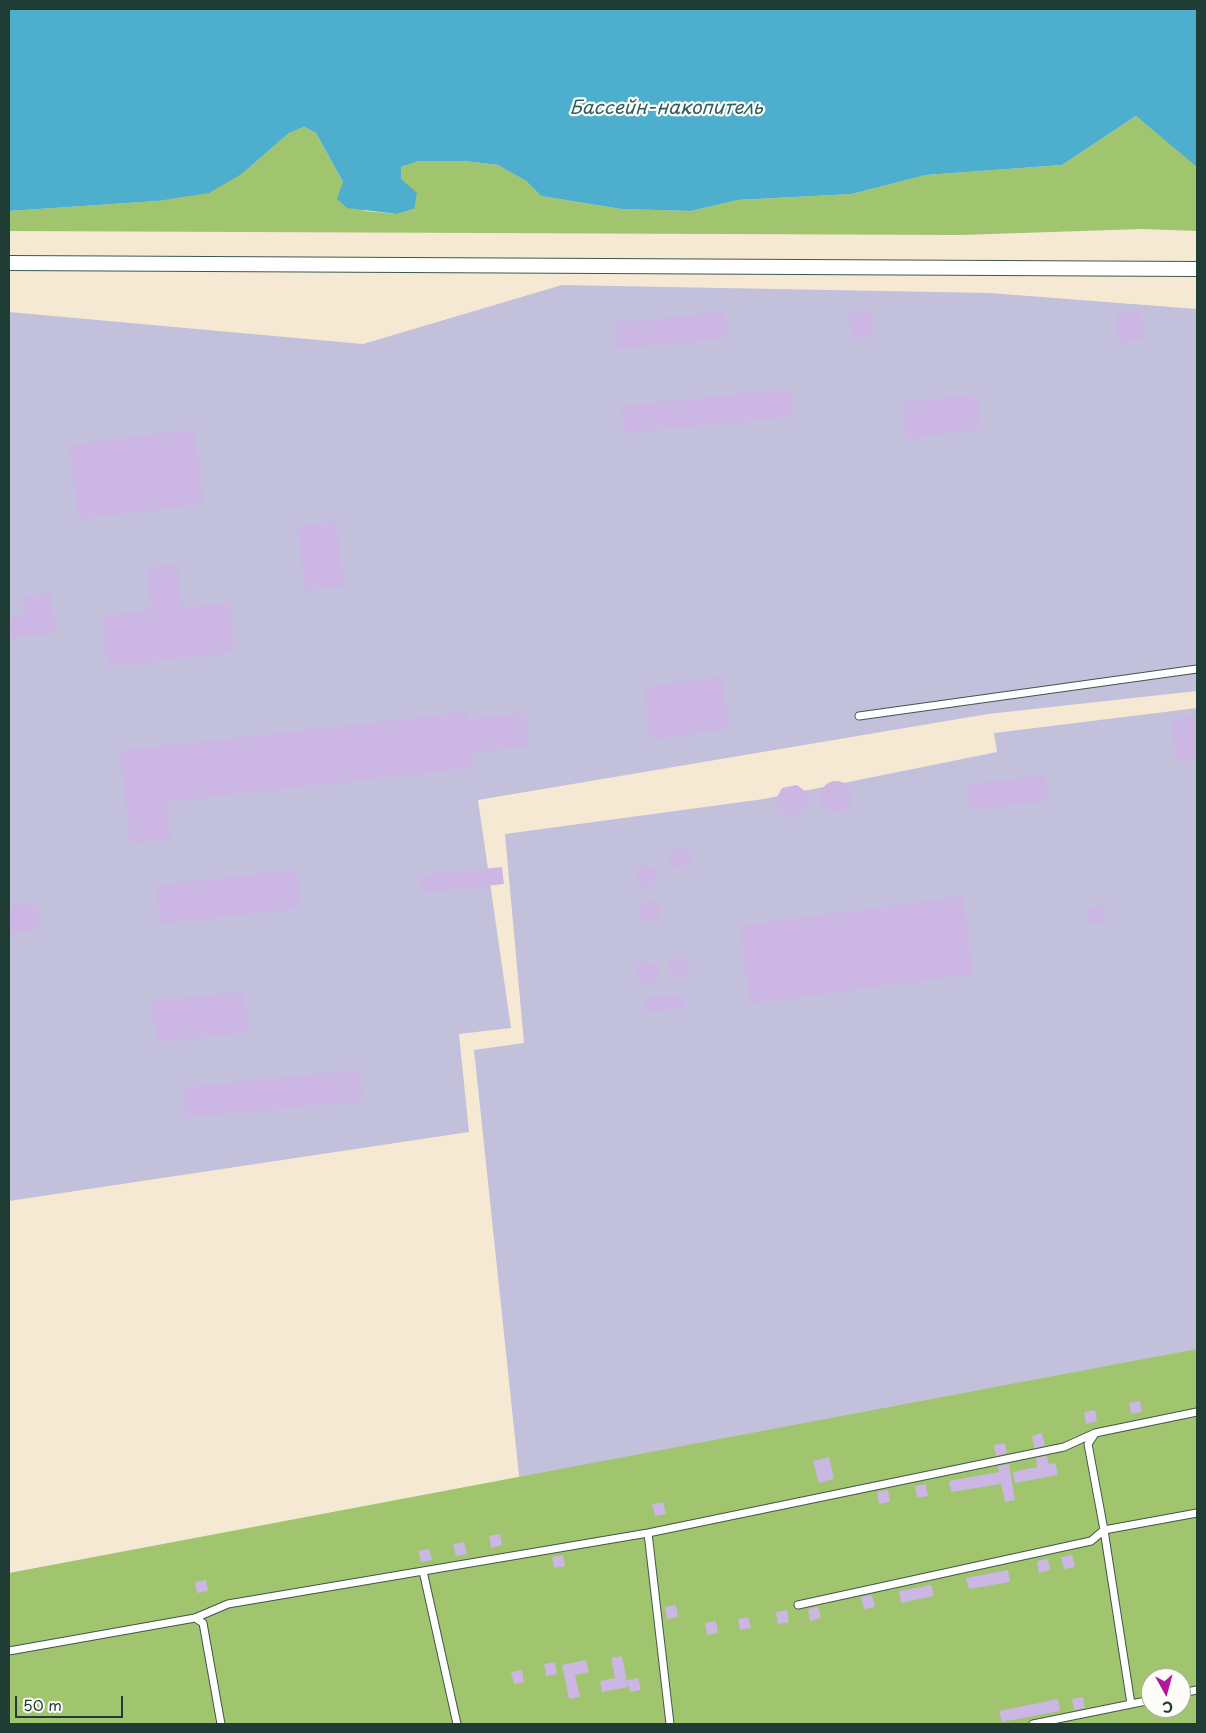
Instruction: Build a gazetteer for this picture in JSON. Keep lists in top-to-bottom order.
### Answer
{
  "water": ["Бассейн-накопитель"],
  "scale_bar": "50 m",
  "north": "bottom"
}
